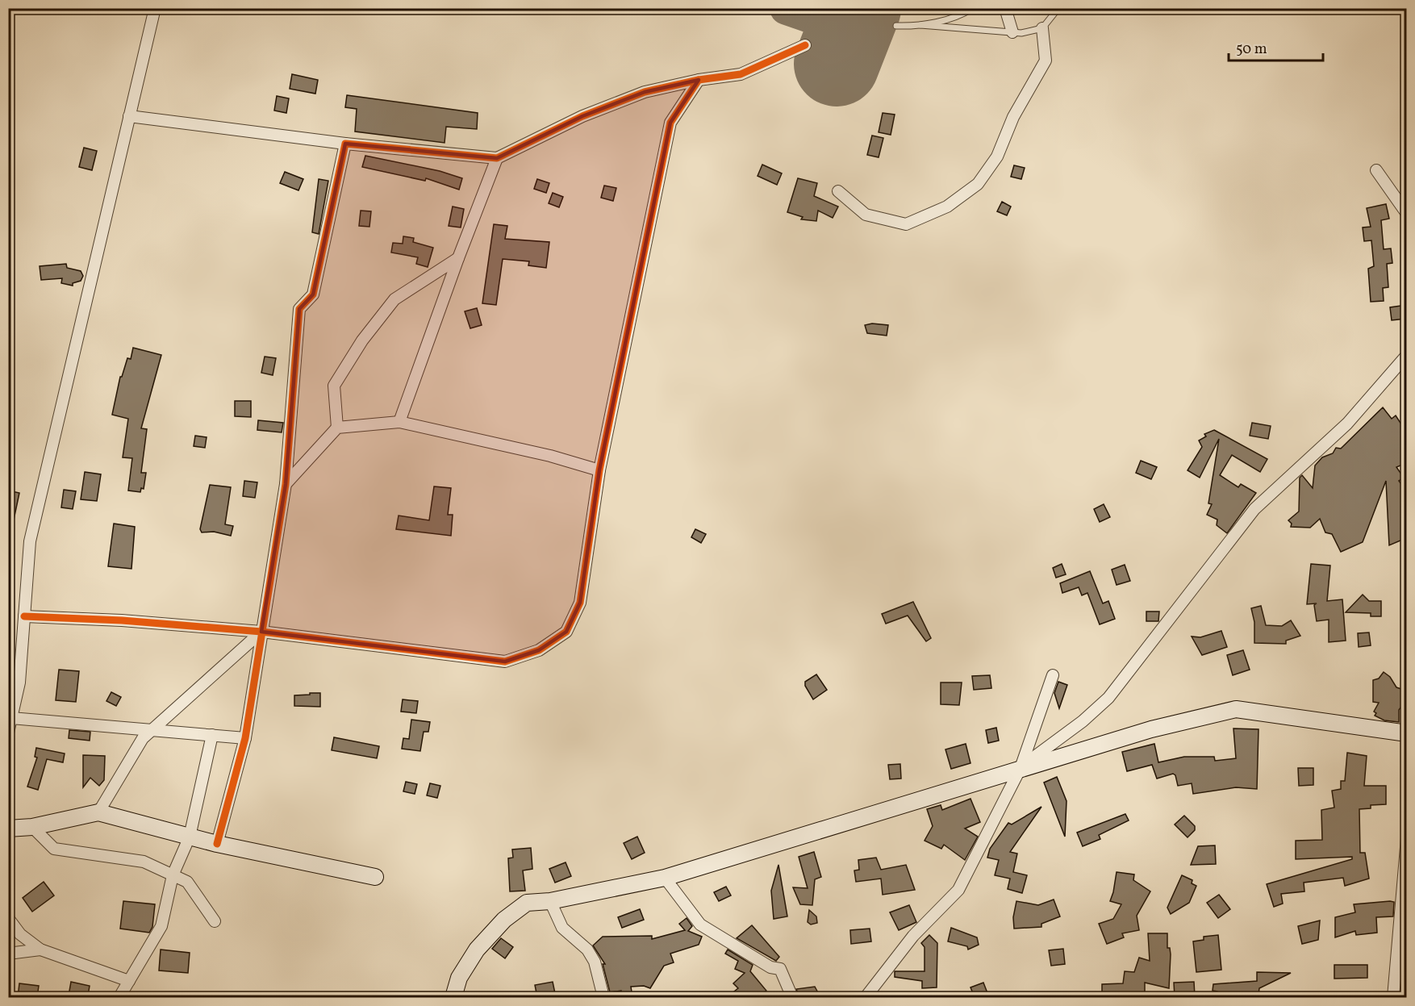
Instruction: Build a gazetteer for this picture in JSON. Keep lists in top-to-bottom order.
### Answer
{
  "scale_bar": "50 m"
}
